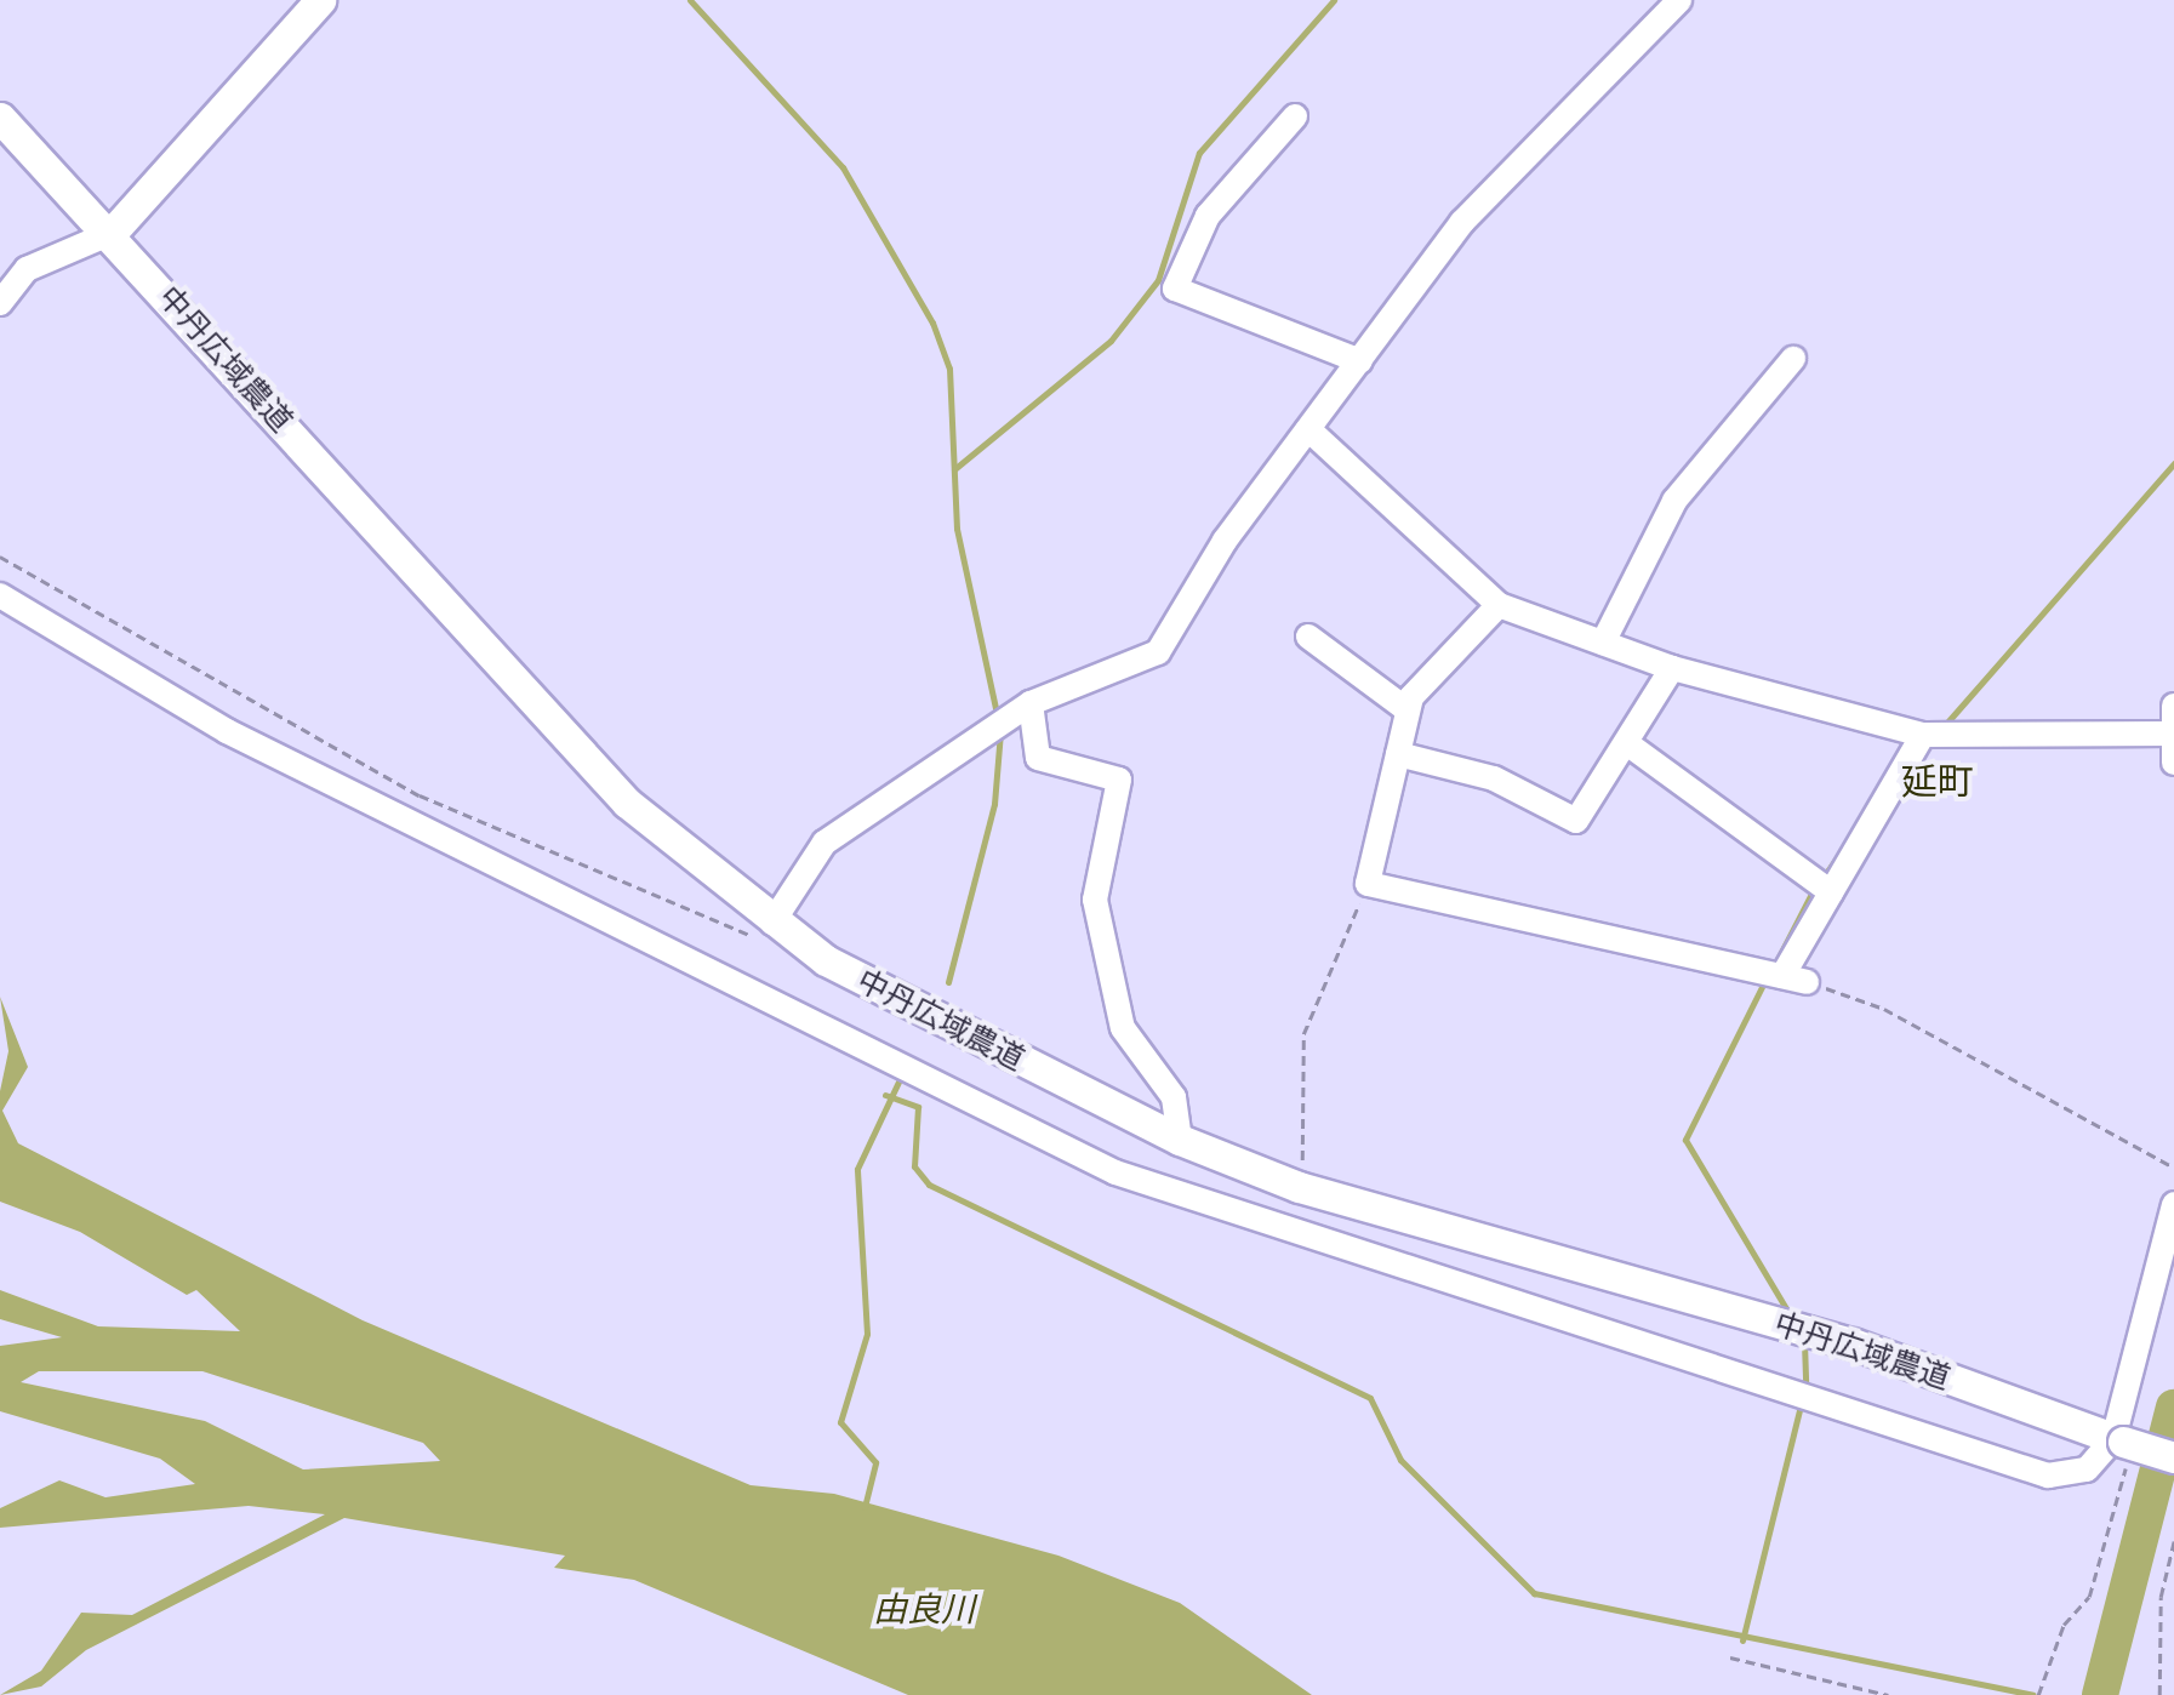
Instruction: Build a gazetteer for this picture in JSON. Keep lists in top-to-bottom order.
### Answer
{
  "streets": {
    "street": ["中丹広域農道"]
  },
  "districts": ["延町"],
  "water": ["由良川"]
}
